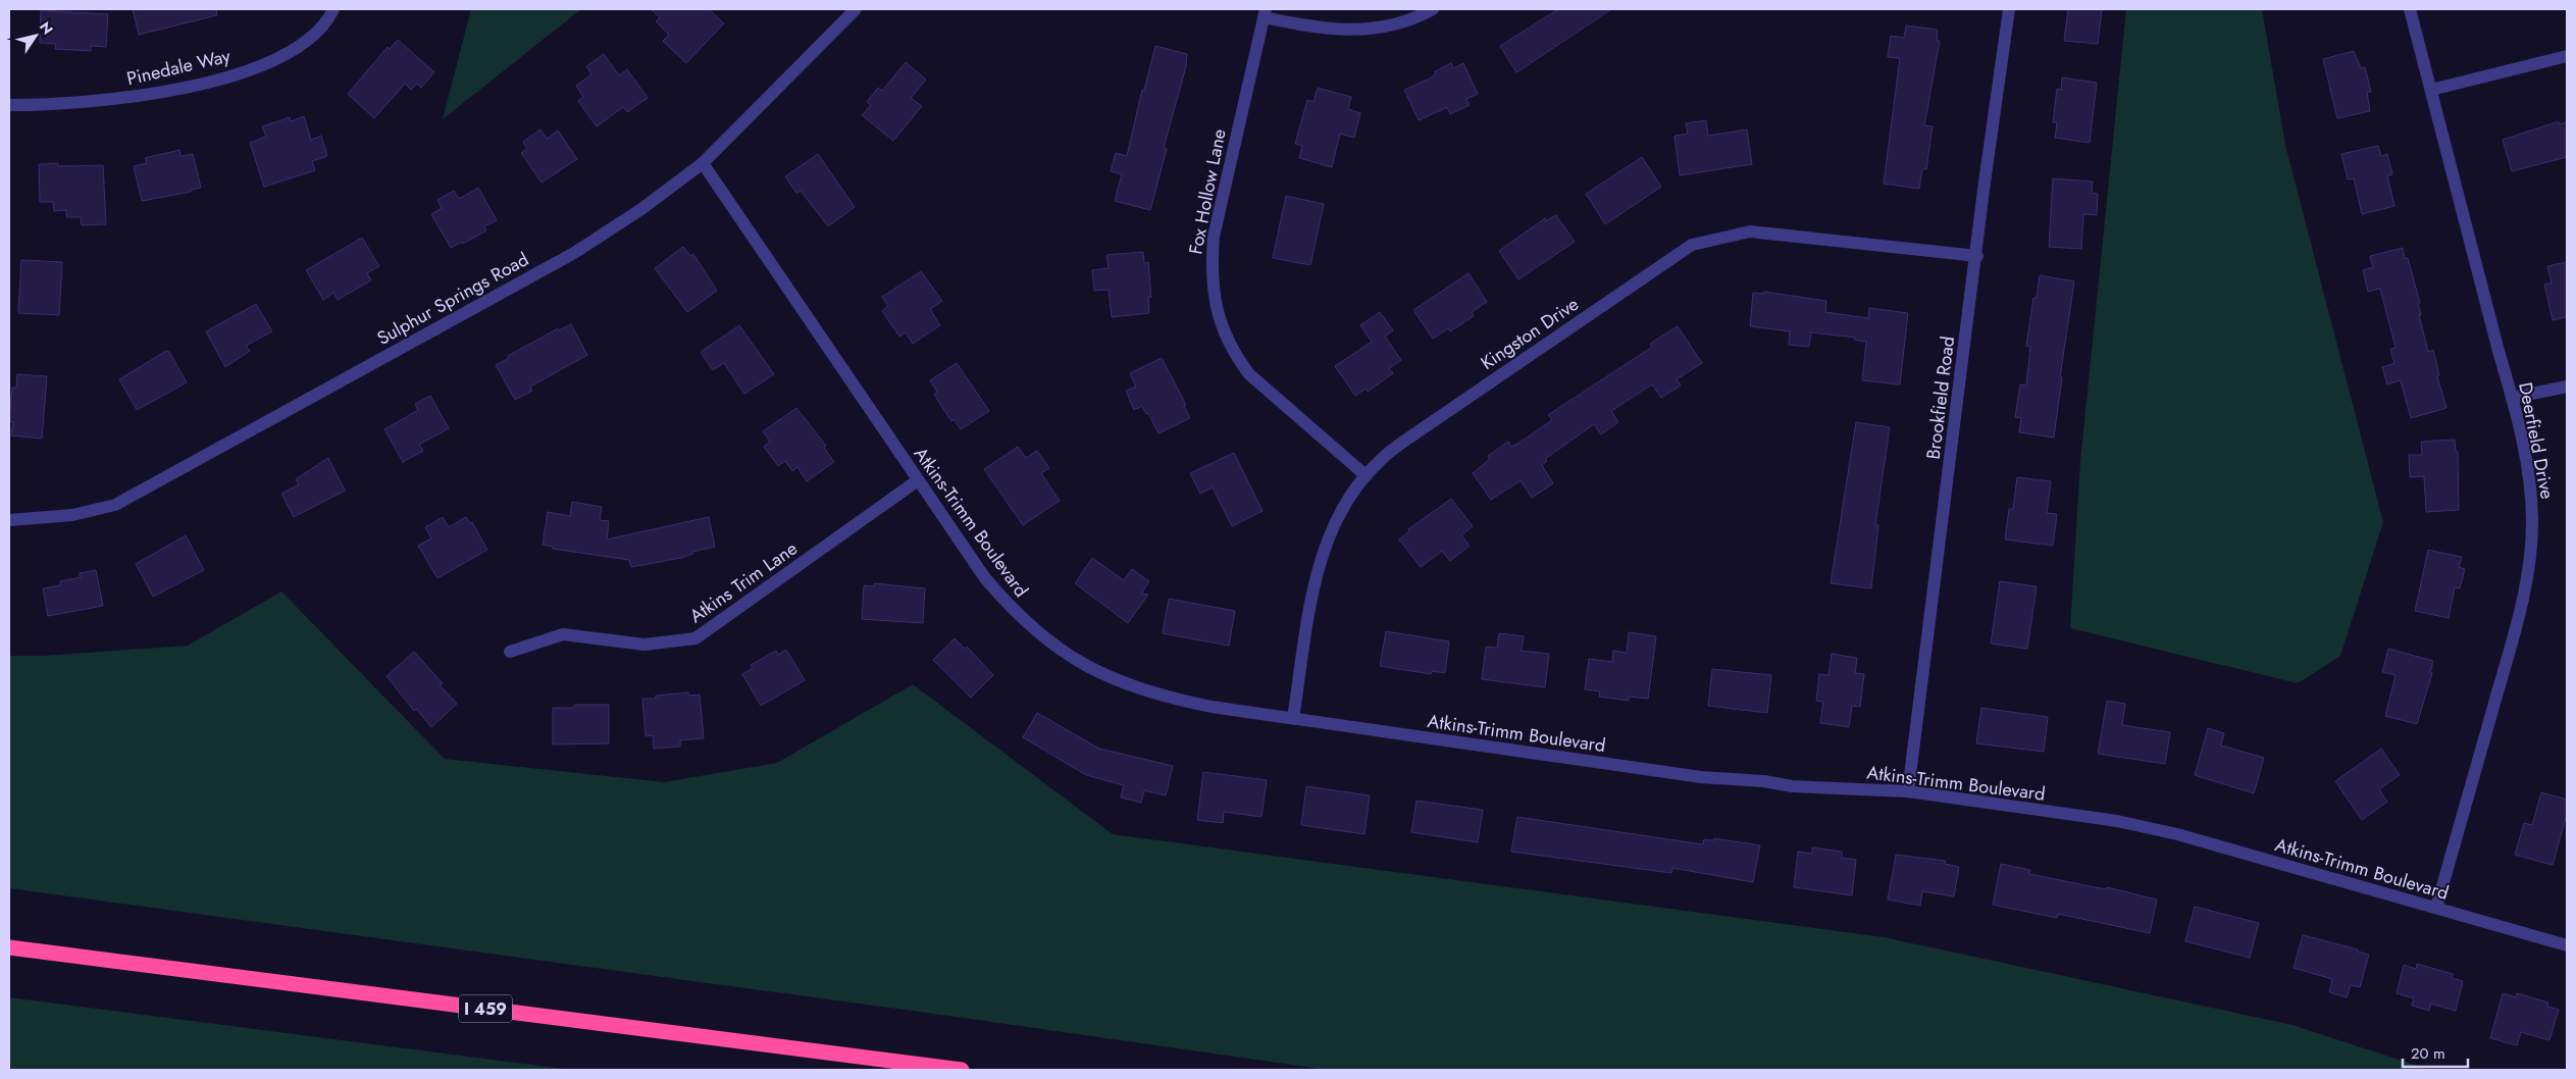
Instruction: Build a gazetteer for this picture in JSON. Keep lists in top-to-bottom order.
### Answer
{
  "streets": {
    "highway": ["I 459"],
    "street": [
      "Pinedale Way",
      "Fox Hollow Lane",
      "Sulphur Springs Road",
      "Kingston Drive",
      "Brookfield Road",
      "Deerfield Drive",
      "Atkins-Trimm Boulevard",
      "Atkins Trim Lane"
    ]
  },
  "crossings": [
    ["Fox Hollow Lane", "Kingston Drive"],
    ["Sulphur Springs Road", "Atkins-Trimm Boulevard"],
    ["Kingston Drive", "Brookfield Road"],
    ["Kingston Drive", "Atkins-Trimm Boulevard"],
    ["Brookfield Road", "Atkins-Trimm Boulevard"],
    ["Deerfield Drive", "Atkins-Trimm Boulevard"],
    ["Atkins-Trimm Boulevard", "Atkins Trim Lane"]
  ],
  "scale_bar": "20 m",
  "north": "top right"
}
